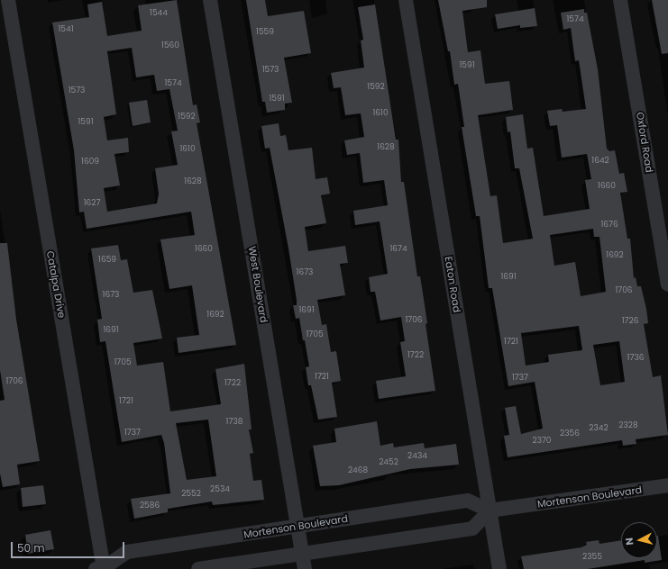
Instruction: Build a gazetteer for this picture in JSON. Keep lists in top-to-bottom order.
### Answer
{
  "streets": {
    "street": [
      "Oxford Road",
      "Catalpa Drive",
      "West Boulevard",
      "Eaton Road",
      "Mortenson Boulevard"
    ]
  },
  "crossings": [
    ["Catalpa Drive", "Mortenson Boulevard"],
    ["West Boulevard", "Mortenson Boulevard"],
    ["Eaton Road", "Mortenson Boulevard"]
  ],
  "house_numbers": [
    "1544",
    "1574",
    "1541",
    "1559",
    "1560",
    "1591",
    "1573",
    "1574",
    "1592",
    "1573",
    "1591",
    "1610",
    "1592",
    "1591",
    "1628",
    "1610",
    "1642",
    "1609",
    "1628",
    "1660",
    "1627",
    "1676",
    "1660",
    "1674",
    "1692",
    "1659",
    "1673",
    "1691",
    "1706",
    "1673",
    "1691",
    "1692",
    "1706",
    "1726",
    "1691",
    "1705",
    "1721",
    "1722",
    "1736",
    "1705",
    "1721",
    "1737",
    "1706",
    "1722",
    "1721",
    "1738",
    "2328",
    "2342",
    "1737",
    "2356",
    "2370",
    "2434",
    "2452",
    "2468",
    "2534",
    "2552",
    "2586",
    "2355"
  ],
  "scale_bar": "50 m",
  "north": "left"
}
